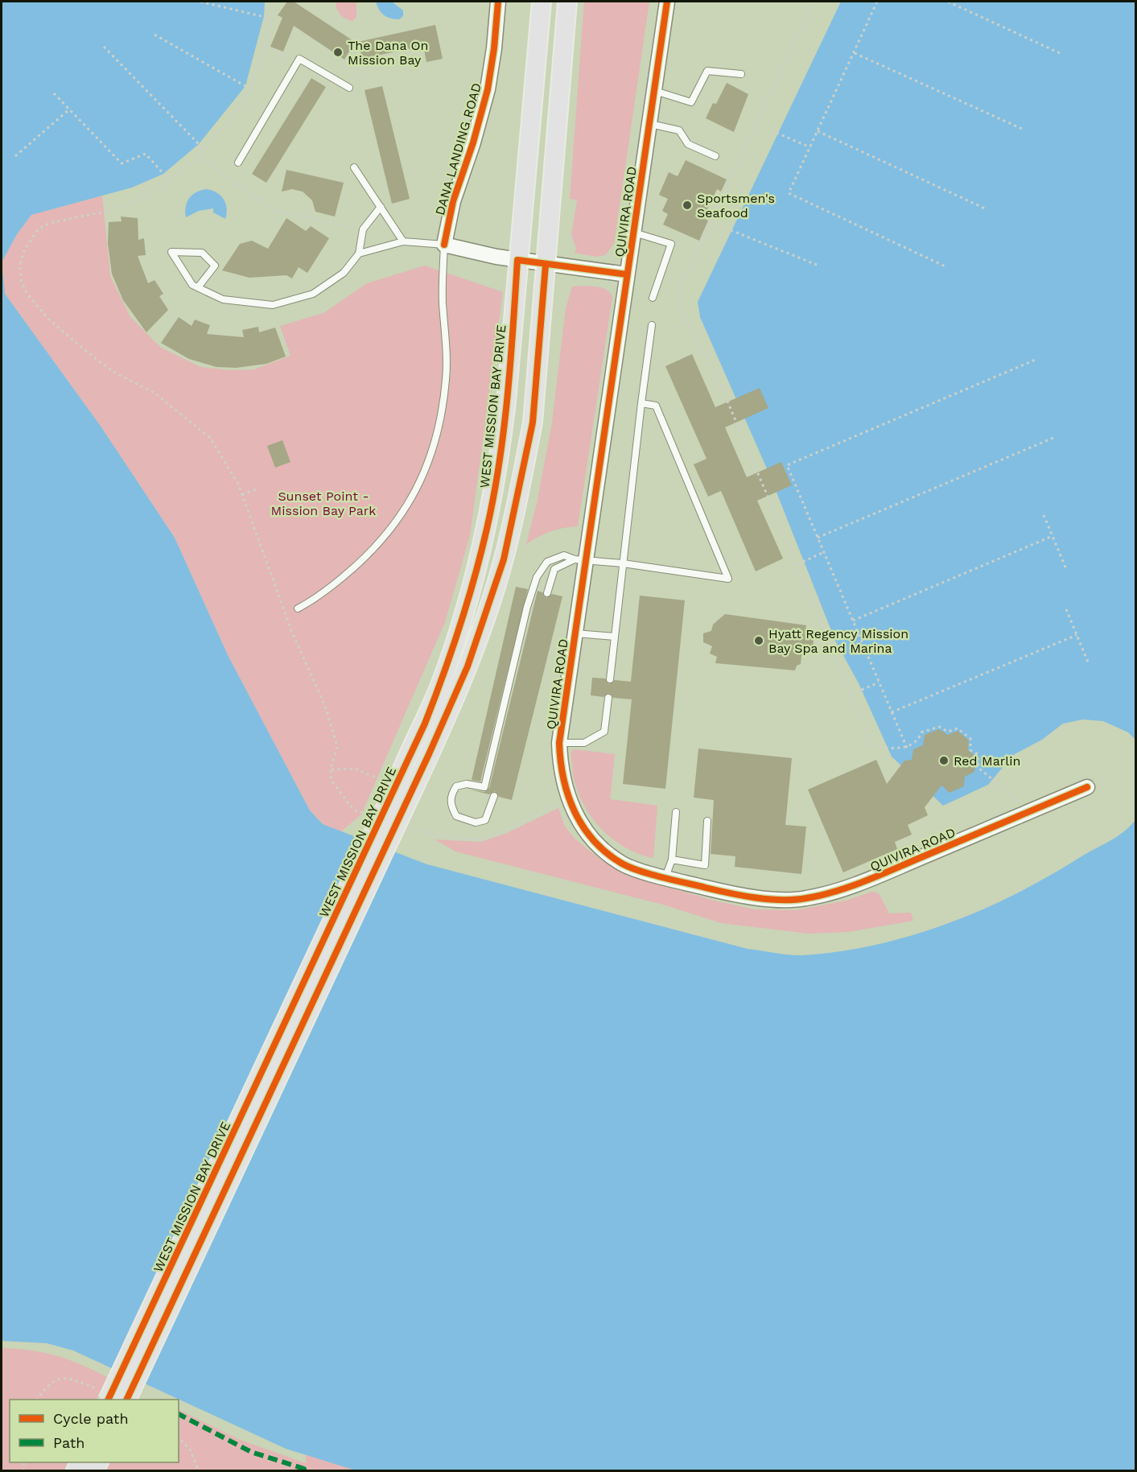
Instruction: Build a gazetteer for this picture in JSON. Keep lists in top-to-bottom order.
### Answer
{
  "streets": {
    "main road": ["WEST MISSION BAY DRIVE"],
    "street": ["DANA LANDING ROAD", "QUIVIRA ROAD"]
  },
  "parks": ["Sunset Point - Mission Bay Park"],
  "places": [
    "The Dana On Mission Bay",
    "Sportsmen's Seafood",
    "Hyatt Regency Mission Bay Spa and Marina",
    "Red Marlin"
  ],
  "legend": ["Cycle path", "Path"]
}
